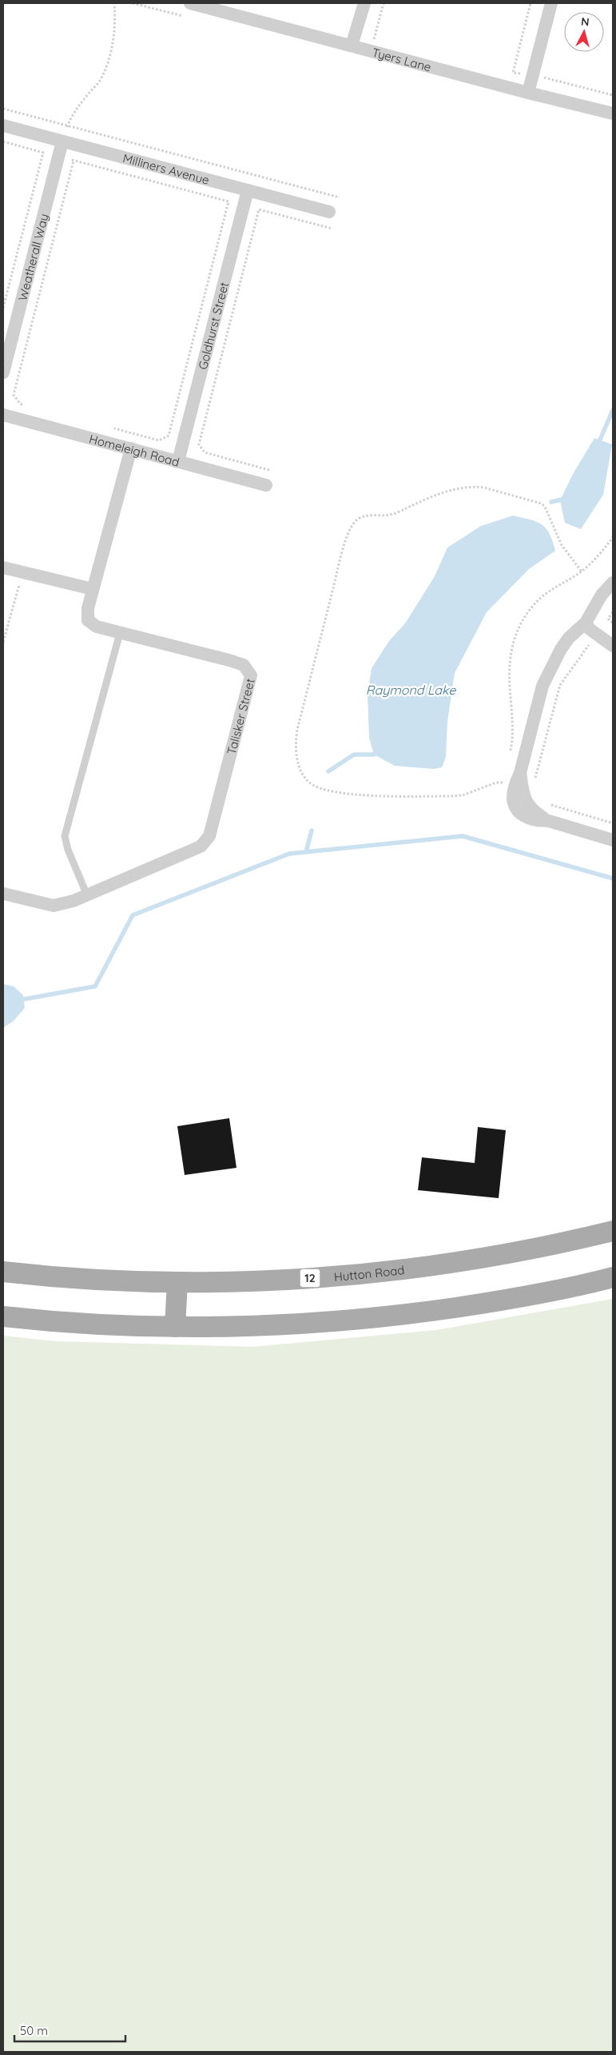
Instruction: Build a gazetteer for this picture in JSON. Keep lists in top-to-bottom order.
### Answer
{
  "streets": {
    "main road": ["Hutton Road", "12"],
    "street": [
      "Tyers Lane",
      "Milliners Avenue",
      "Weatherall Way",
      "Goldhurst Street",
      "Homeleigh Road",
      "Talisker Street"
    ]
  },
  "crossings": [
    ["Milliners Avenue", "Weatherall Way"],
    ["Milliners Avenue", "Goldhurst Street"],
    ["Goldhurst Street", "Homeleigh Road"],
    ["Homeleigh Road", "Talisker Street"]
  ],
  "water": ["Raymond Lake"],
  "scale_bar": "50 m",
  "north": "top"
}
